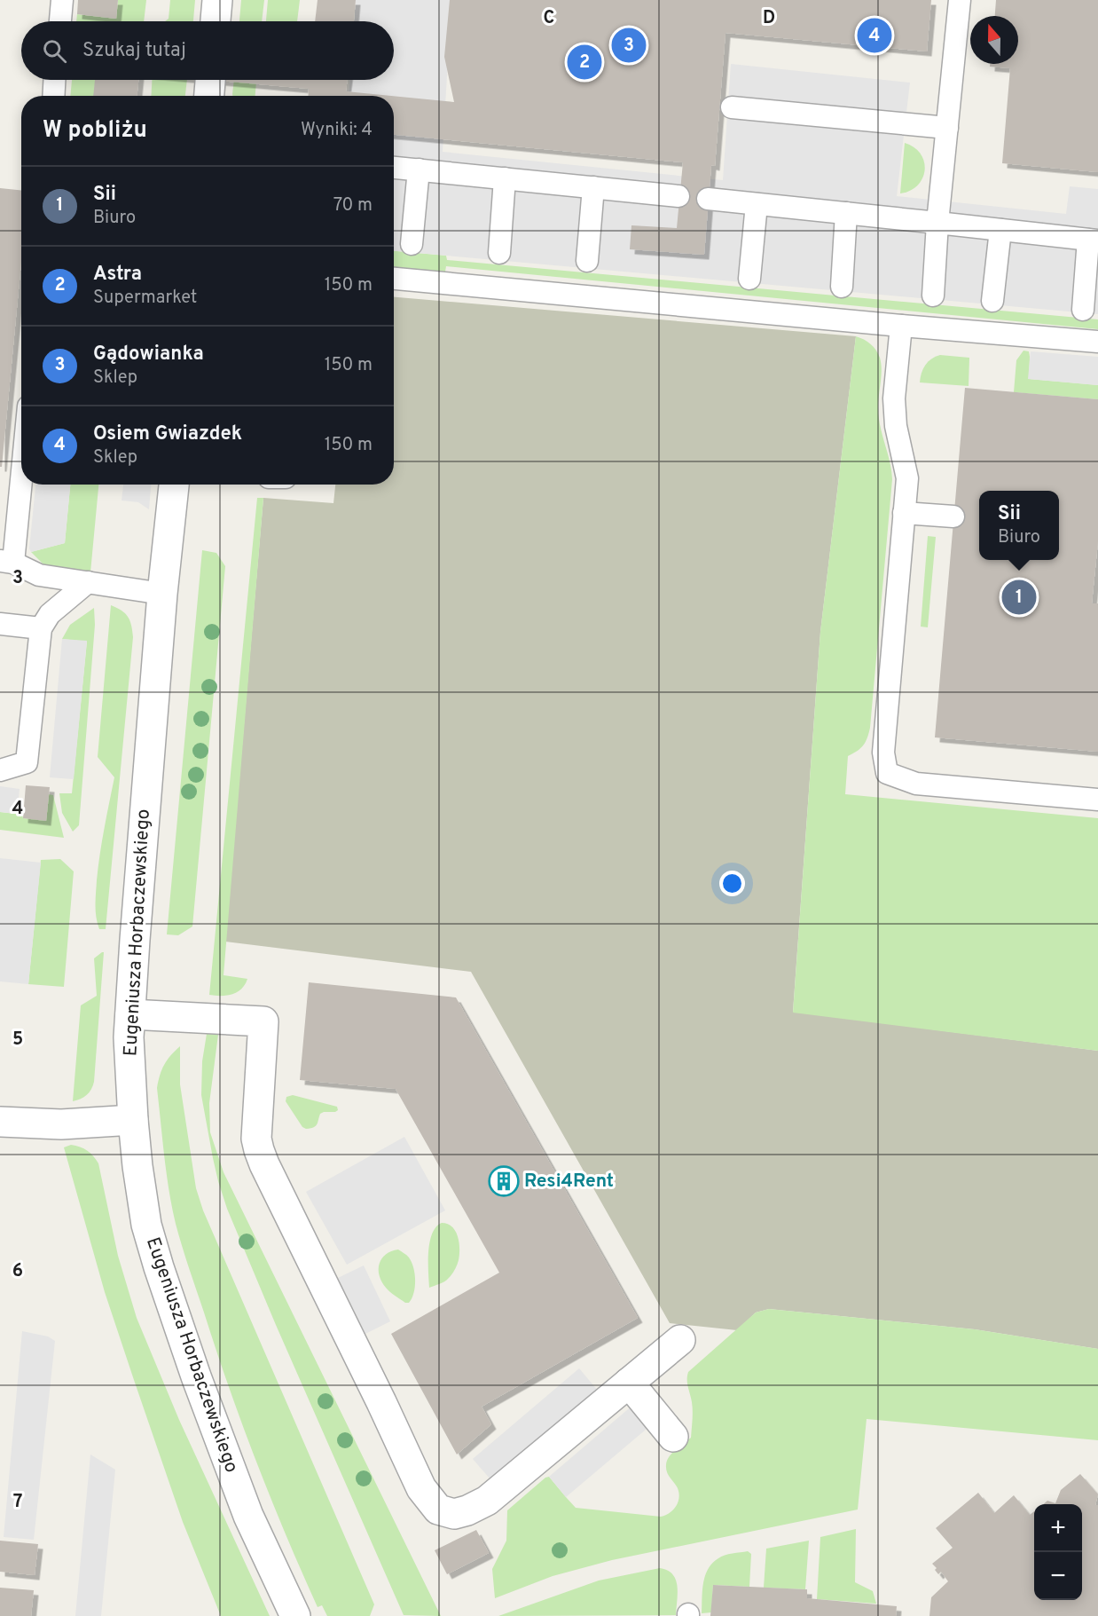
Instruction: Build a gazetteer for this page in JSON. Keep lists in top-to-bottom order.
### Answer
{
  "streets": {
    "street": ["Eugeniusza Horbaczewskiego"]
  },
  "places": {
    "building": ["Resi4Rent"]
  },
  "north": "top",
  "page": {
    "pins": [
      "4",
      "3",
      "2",
      "1"
    ],
    "search": "Szukaj tutaj",
    "heading": ["W pobliżu", "Wyniki: 4"],
    "list": [
      {
        "mark": "1",
        "name": "Sii",
        "note": "Biuro",
        "value": "70 m"
      },
      {
        "mark": "2",
        "name": "Astra",
        "note": "Supermarket",
        "value": "150 m"
      },
      {
        "mark": "3",
        "name": "Gądowianka",
        "note": "Sklep",
        "value": "150 m"
      },
      {
        "mark": "4",
        "name": "Osiem Gwiazdek",
        "note": "Sklep",
        "value": "150 m"
      }
    ],
    "popup": ["Sii", "Biuro"],
    "map_buttons": ["+", "−"]
  },
  "grid": {
    "columns": ["C", "D"],
    "rows": [
      "3",
      "4",
      "5",
      "6",
      "7"
    ]
  }
}
